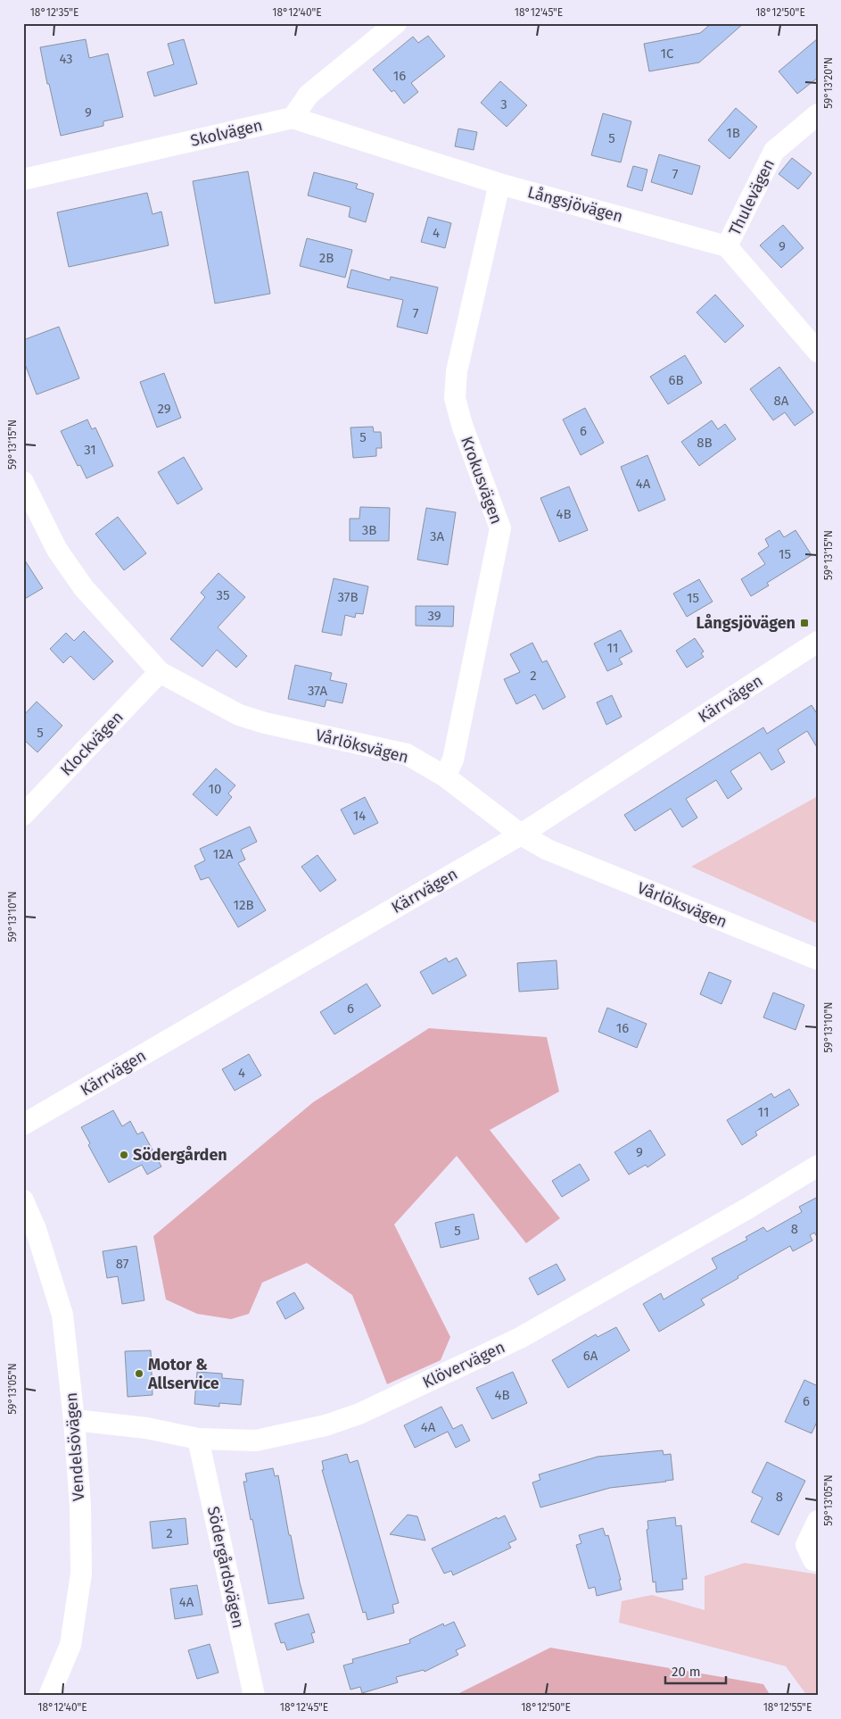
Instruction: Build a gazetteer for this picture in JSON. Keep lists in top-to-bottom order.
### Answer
{
  "streets": {
    "street": [
      "Skolvägen",
      "Thulevägen",
      "Långsjövägen",
      "Krokusvägen",
      "Kärrvägen",
      "Klockvägen",
      "Vårlöksvägen",
      "Klövervägen",
      "Vendelsövägen",
      "Södergårdsvägen"
    ]
  },
  "crossings": [
    ["Skolvägen", "Långsjövägen"],
    ["Thulevägen", "Långsjövägen"],
    ["Långsjövägen", "Krokusvägen"],
    ["Krokusvägen", "Vårlöksvägen"],
    ["Kärrvägen", "Vårlöksvägen"],
    ["Klockvägen", "Vårlöksvägen"],
    ["Klövervägen", "Vendelsövägen"],
    ["Klövervägen", "Södergårdsvägen"]
  ],
  "places": {
    "transit": ["Långsjövägen"],
    "other": ["Södergården", "Motor & Allservice"]
  },
  "house_numbers": [
    "1C",
    "43",
    "16",
    "3",
    "9",
    "1B",
    "5",
    "7",
    "4",
    "9",
    "2B",
    "7",
    "6B",
    "8A",
    "29",
    "6",
    "5",
    "8B",
    "31",
    "4A",
    "4B",
    "3B",
    "3A",
    "15",
    "35",
    "37B",
    "15",
    "39",
    "11",
    "2",
    "37A",
    "5",
    "10",
    "14",
    "12A",
    "12B",
    "6",
    "16",
    "4",
    "11",
    "9",
    "8",
    "5",
    "87",
    "6A",
    "4B",
    "6",
    "4A",
    "8",
    "2",
    "4A"
  ],
  "scale_bar": "20 m",
  "coordinates": [
    "18°12'35\"E",
    "18°12'40\"E",
    "18°12'45\"E",
    "18°12'50\"E",
    "59°13'20\"N",
    "59°13'15\"N",
    "59°13'10\"N",
    "59°13'05\"N",
    "18°12'55\"E"
  ]
}
